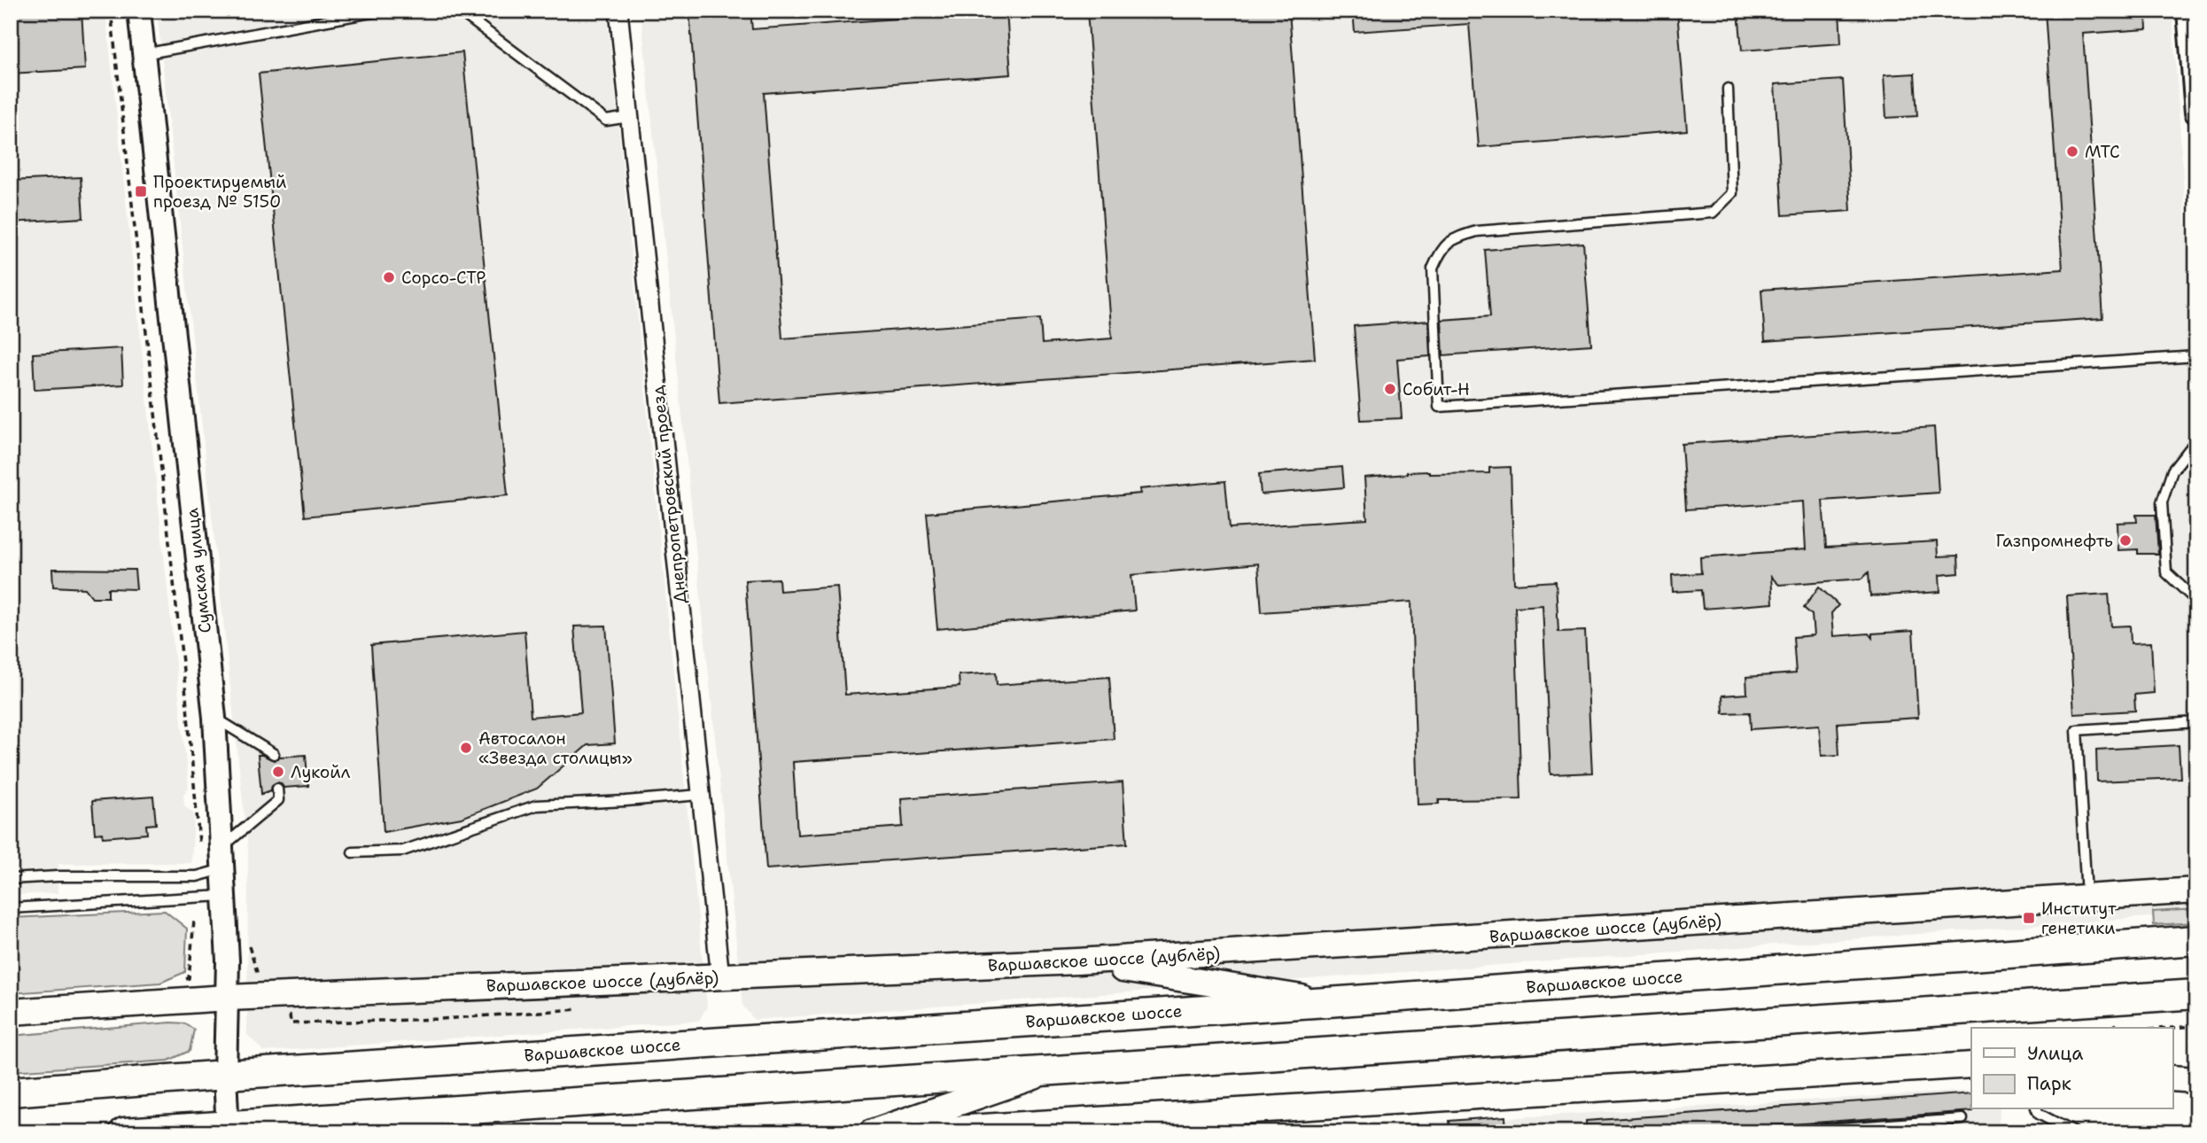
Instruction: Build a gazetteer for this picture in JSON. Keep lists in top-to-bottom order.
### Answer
{
  "streets": {
    "main road": ["Варшавское шоссе (дублёр)", "Варшавское шоссе"],
    "street": ["Днепропетровский проезд", "Сумская улица"]
  },
  "crossings": [
    ["Днепропетровский проезд", "Варшавское шоссе (дублёр)"],
    ["Сумская улица", "Варшавское шоссе (дублёр)"],
    ["Сумская улица", "Варшавское шоссе"]
  ],
  "places": {
    "other": [
      "МТС",
      "Сорсо-СТР",
      "Собит-Н",
      "Газпромнефть",
      "Автосалон «Звезда столицы»",
      "Лукойл"
    ],
    "transit": ["Проектируемый проезд № 5150", "Институт генетики"]
  },
  "legend": ["Улица", "Парк"]
}
